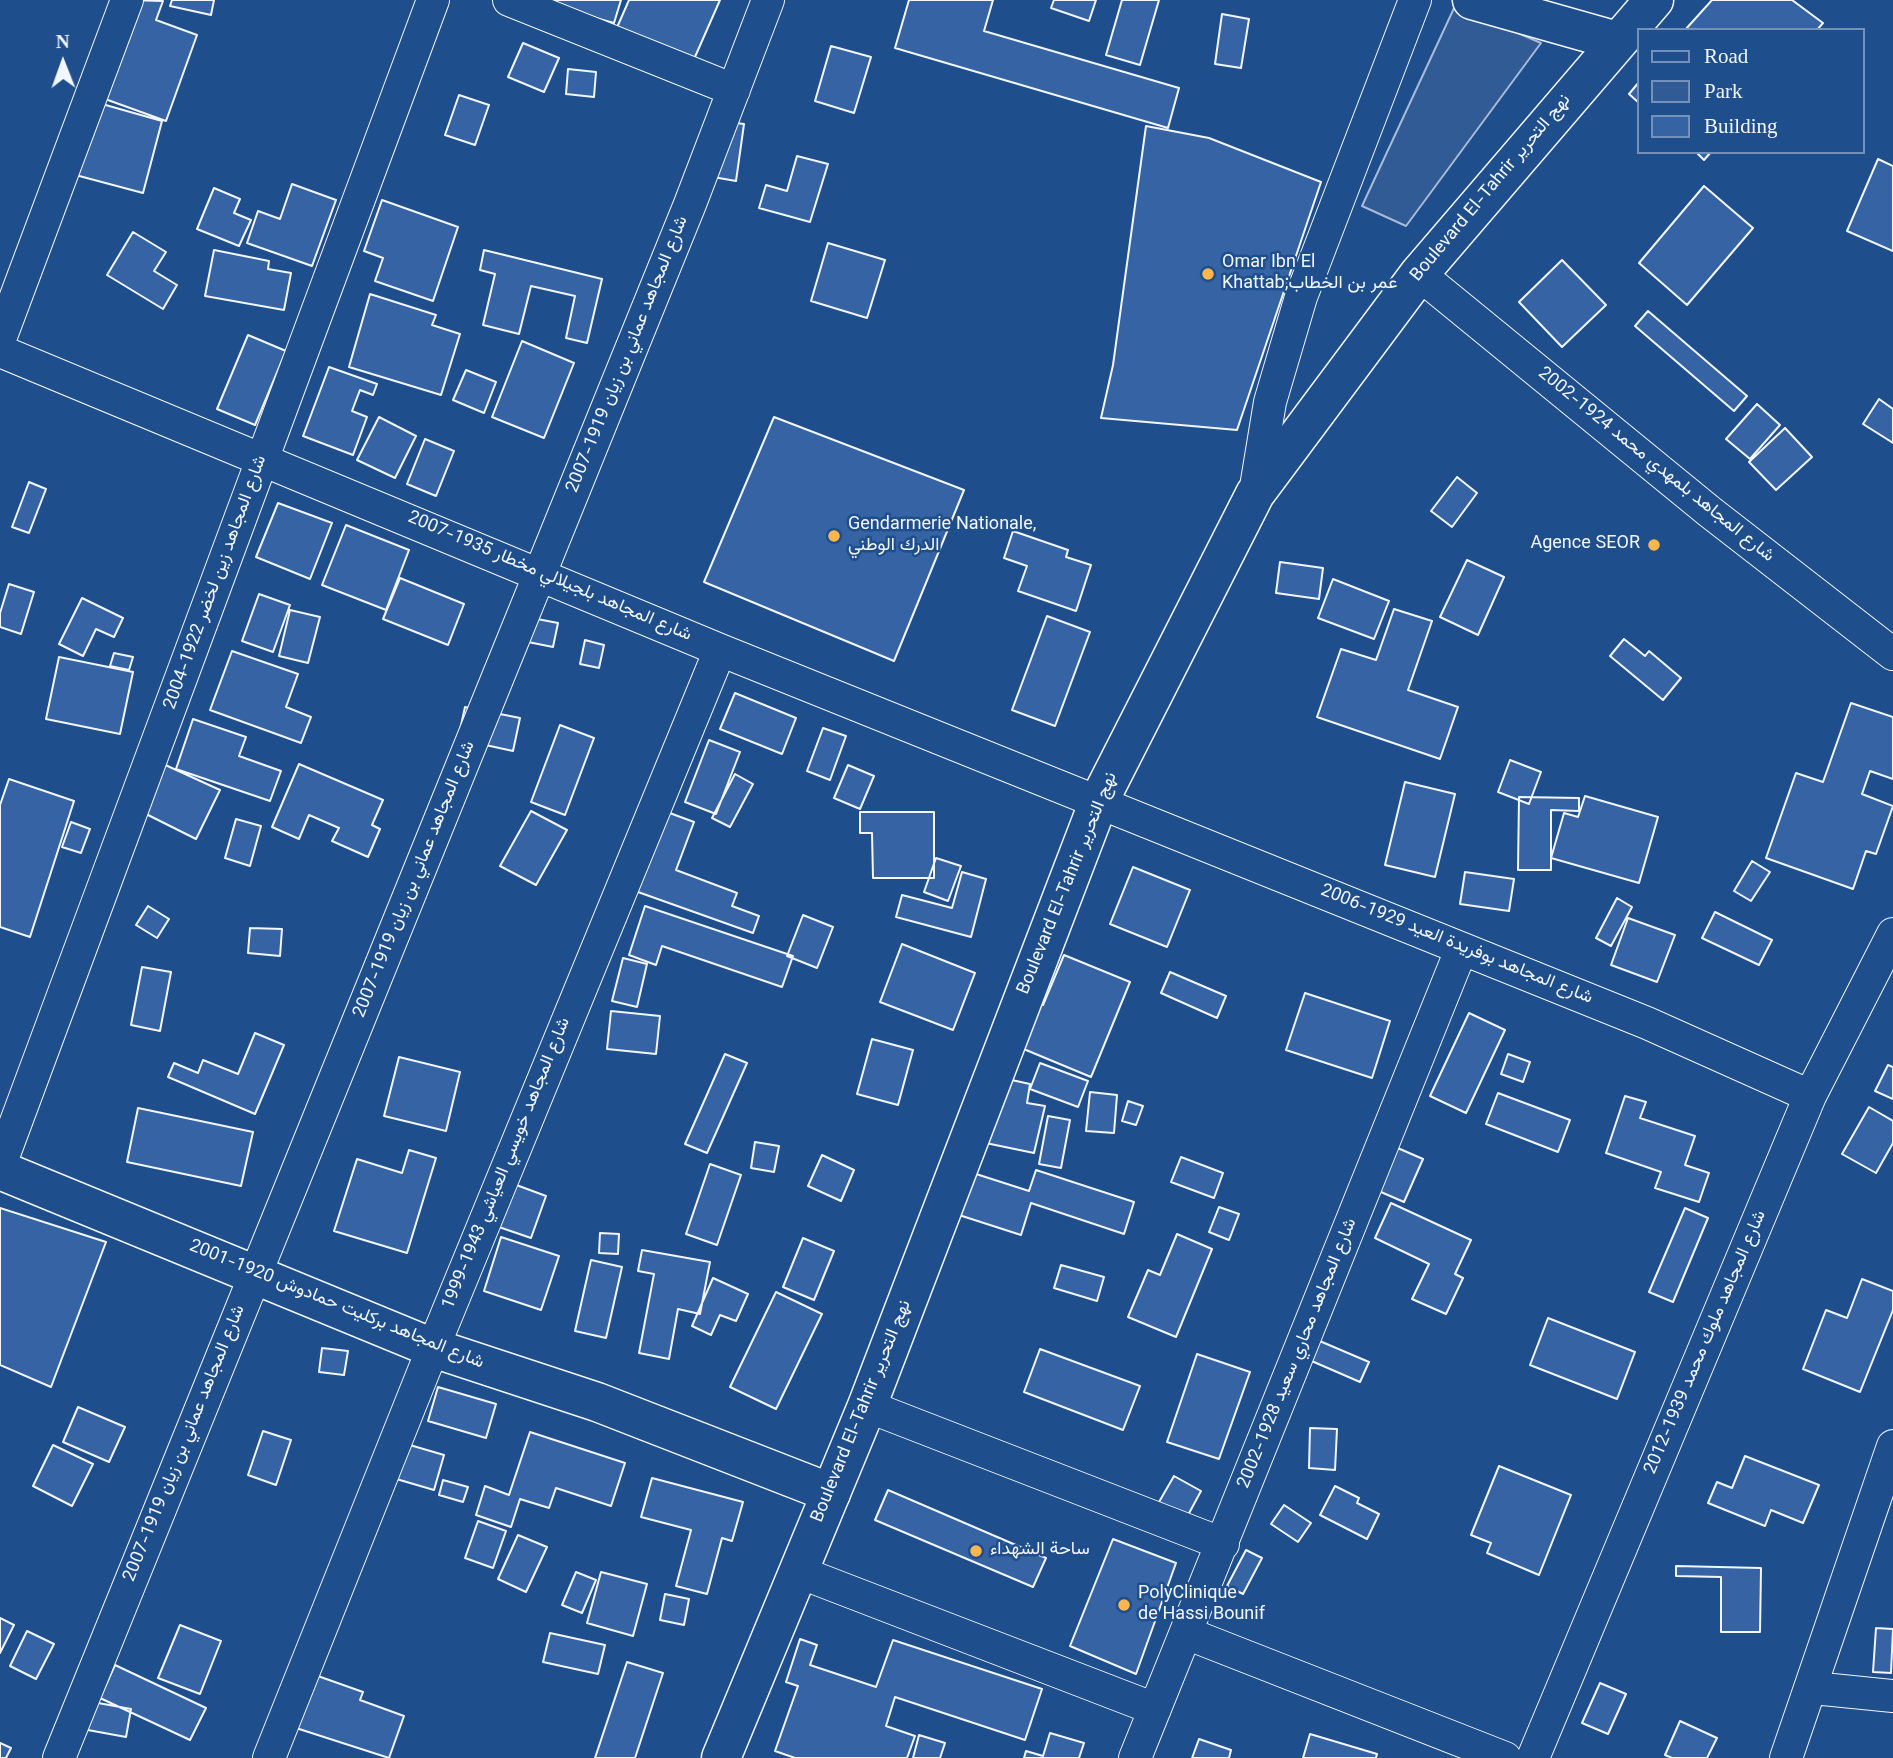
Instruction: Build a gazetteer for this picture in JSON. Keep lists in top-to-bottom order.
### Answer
{
  "streets": {
    "main road": ["Boulevard El-Tahrir نهج التحرير", "شارع المجاهد بركليت حمادوش 1920-2001"],
    "street": [
      "شارع المجاهد عماني بن زيان 1919-2007",
      "شارع المجاهد بلمهدي محمد 1924-2002",
      "شارع المجاهد بلجيلالي مخطار 1935-2007",
      "شارع المجاهد زين لخضر 1922-2004",
      "شارع المجاهد بوفريدة العيد 1929-2006",
      "شارع المجاهد خويسي العياشي 1943-1999",
      "شارع المجاهد ملوك محمد 1939-2012",
      "شارع المجاهد محاري سعيد 1928-2002"
    ]
  },
  "crossings": [
    ["Boulevard El-Tahrir نهج التحرير", "شارع المجاهد بلمهدي محمد 1924-2002"],
    ["Boulevard El-Tahrir نهج التحرير", "شارع المجاهد بلجيلالي مخطار 1935-2007"],
    ["Boulevard El-Tahrir نهج التحرير", "شارع المجاهد بوفريدة العيد 1929-2006"],
    ["Boulevard El-Tahrir نهج التحرير", "شارع المجاهد بركليت حمادوش 1920-2001"],
    ["شارع المجاهد عماني بن زيان 1919-2007", "شارع المجاهد بلجيلالي مخطار 1935-2007"],
    ["شارع المجاهد عماني بن زيان 1919-2007", "شارع المجاهد بركليت حمادوش 1920-2001"],
    ["شارع المجاهد بلجيلالي مخطار 1935-2007", "شارع المجاهد زين لخضر 1922-2004"],
    ["شارع المجاهد بلجيلالي مخطار 1935-2007", "شارع المجاهد بوفريدة العيد 1929-2006"],
    ["شارع المجاهد بلجيلالي مخطار 1935-2007", "شارع المجاهد خويسي العياشي 1943-1999"],
    ["شارع المجاهد زين لخضر 1922-2004", "شارع المجاهد بركليت حمادوش 1920-2001"],
    ["شارع المجاهد بوفريدة العيد 1929-2006", "شارع المجاهد ملوك محمد 1939-2012"],
    ["شارع المجاهد بوفريدة العيد 1929-2006", "شارع المجاهد محاري سعيد 1928-2002"],
    ["شارع المجاهد خويسي العياشي 1943-1999", "شارع المجاهد بركليت حمادوش 1920-2001"]
  ],
  "places": [
    "Omar Ibn El Khattab;عمر بن الخطاب",
    "Gendarmerie Nationale, الدرك الوطني",
    "Agence SEOR",
    "ساحة الشهداء",
    "PolyClinique de Hassi Bounif"
  ],
  "legend": ["Road", "Park", "Building"],
  "north": "top"
}
